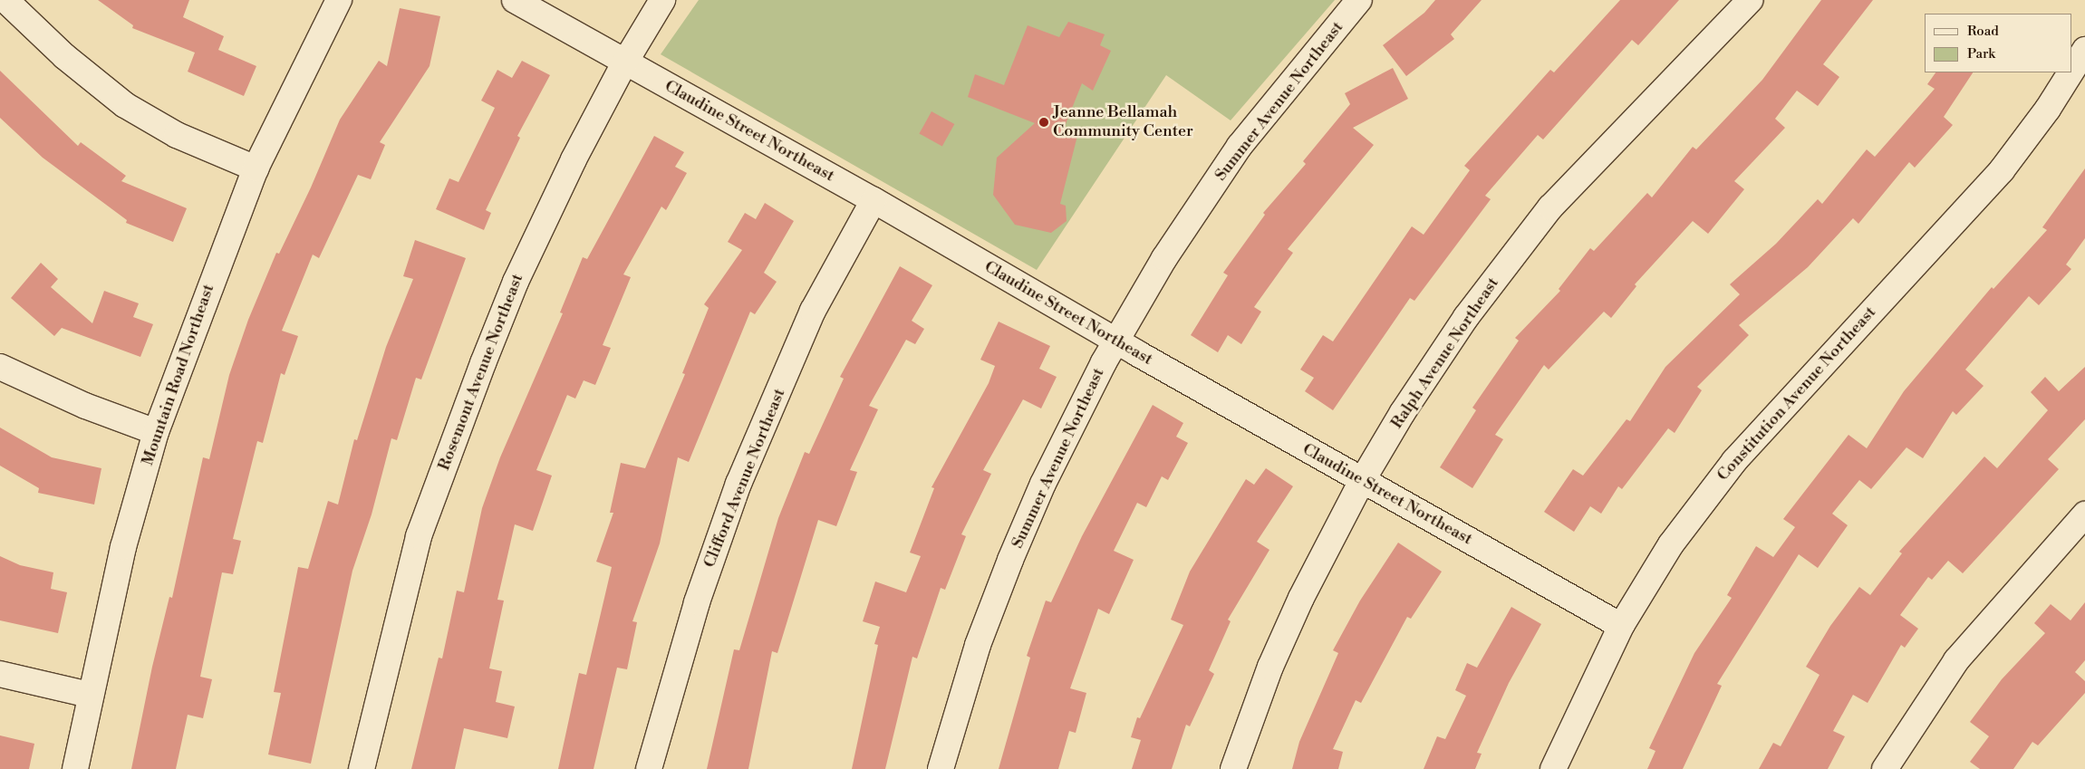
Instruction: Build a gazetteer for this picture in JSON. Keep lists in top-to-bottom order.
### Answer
{
  "streets": {
    "street": [
      "Summer Avenue Northeast",
      "Claudine Street Northeast",
      "Ralph Avenue Northeast",
      "Rosemont Avenue Northeast",
      "Mountain Road Northeast",
      "Constitution Avenue Northeast",
      "Clifford Avenue Northeast"
    ]
  },
  "crossings": [
    ["Summer Avenue Northeast", "Claudine Street Northeast"],
    ["Claudine Street Northeast", "Ralph Avenue Northeast"],
    ["Claudine Street Northeast", "Rosemont Avenue Northeast"],
    ["Claudine Street Northeast", "Constitution Avenue Northeast"],
    ["Claudine Street Northeast", "Clifford Avenue Northeast"]
  ],
  "places": ["Jeanne Bellamah Community Center"],
  "legend": ["Road", "Park"]
}
